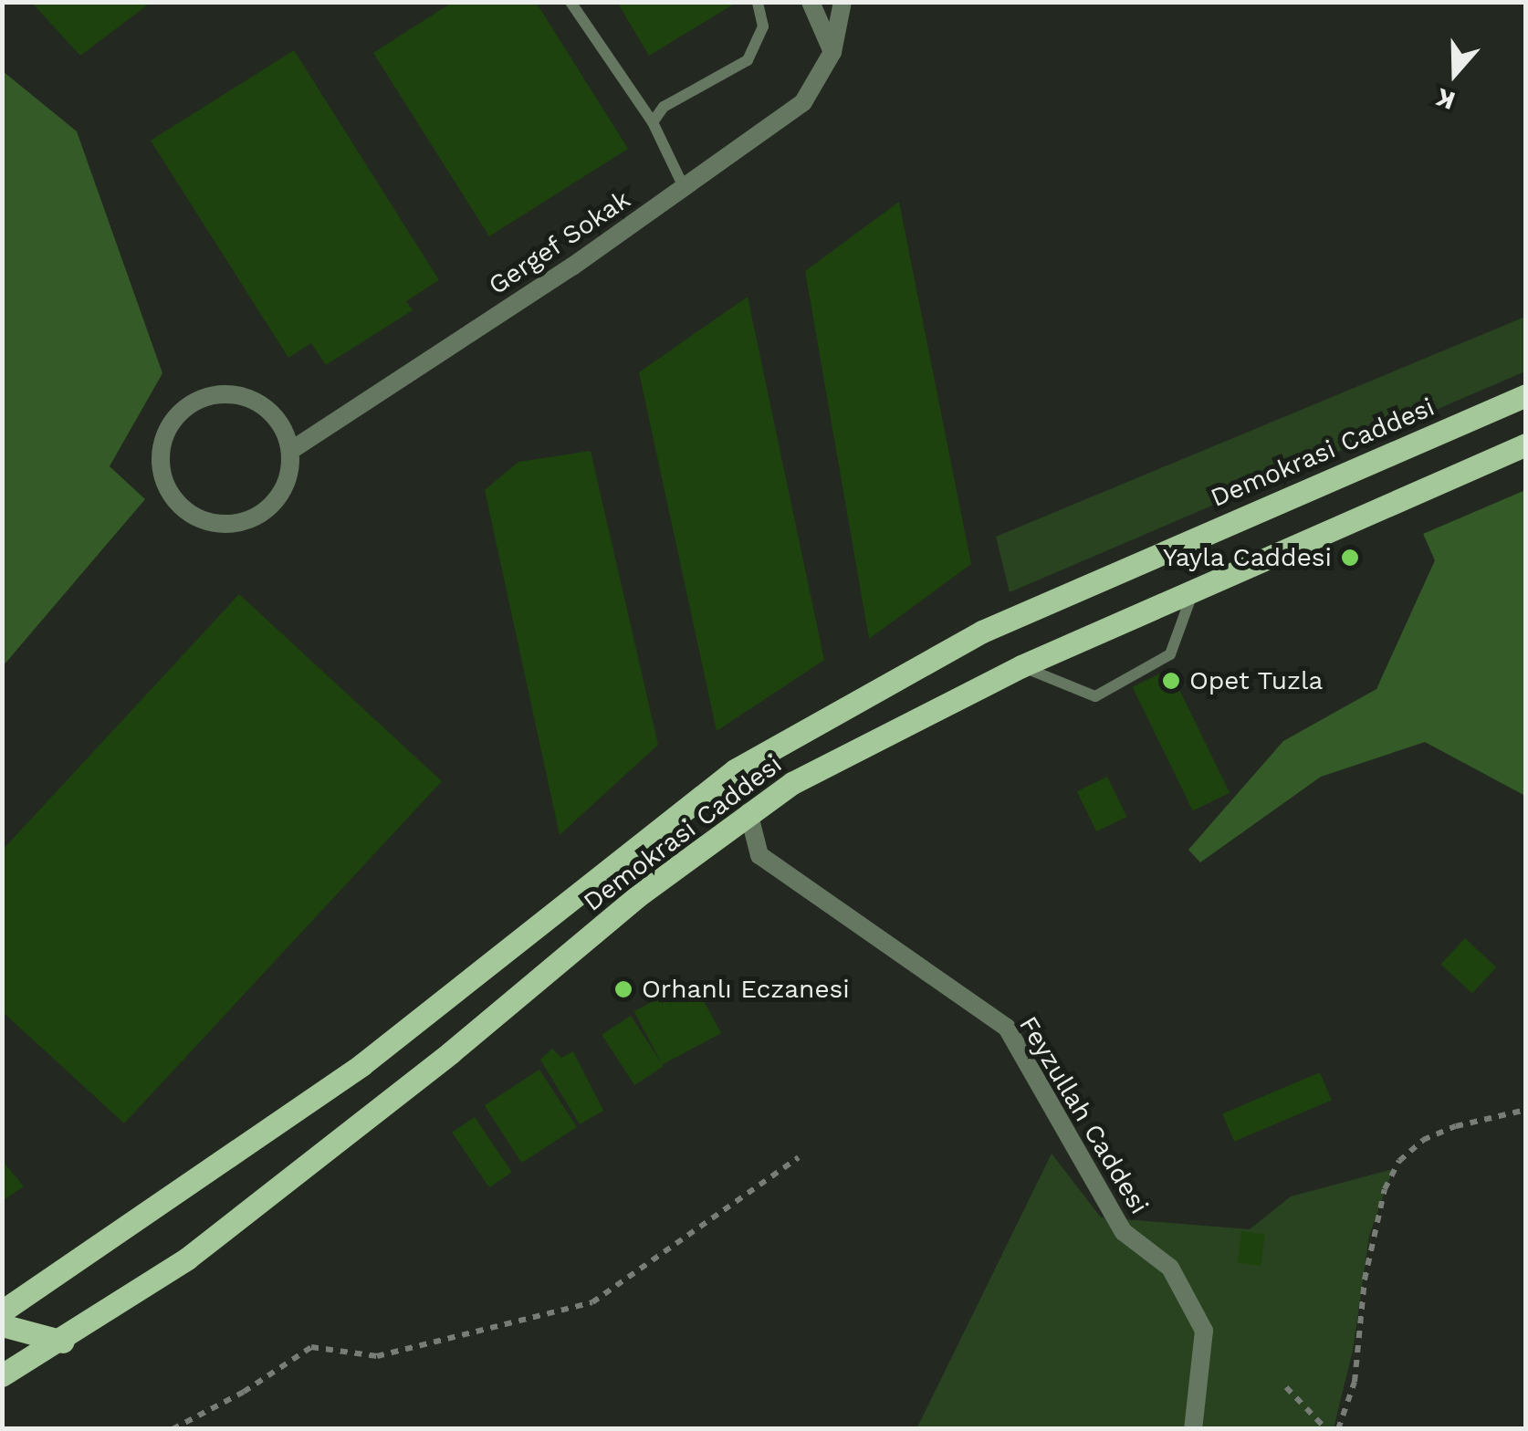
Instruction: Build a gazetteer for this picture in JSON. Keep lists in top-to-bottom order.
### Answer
{
  "streets": {
    "main road": ["Demokrasi Caddesi"],
    "street": ["Gergef Sokak", "Feyzullah Caddesi"]
  },
  "crossings": [
    ["Demokrasi Caddesi", "Feyzullah Caddesi"]
  ],
  "places": ["Yayla Caddesi", "Opet Tuzla", "Orhanlı Eczanesi"],
  "north": "bottom"
}
